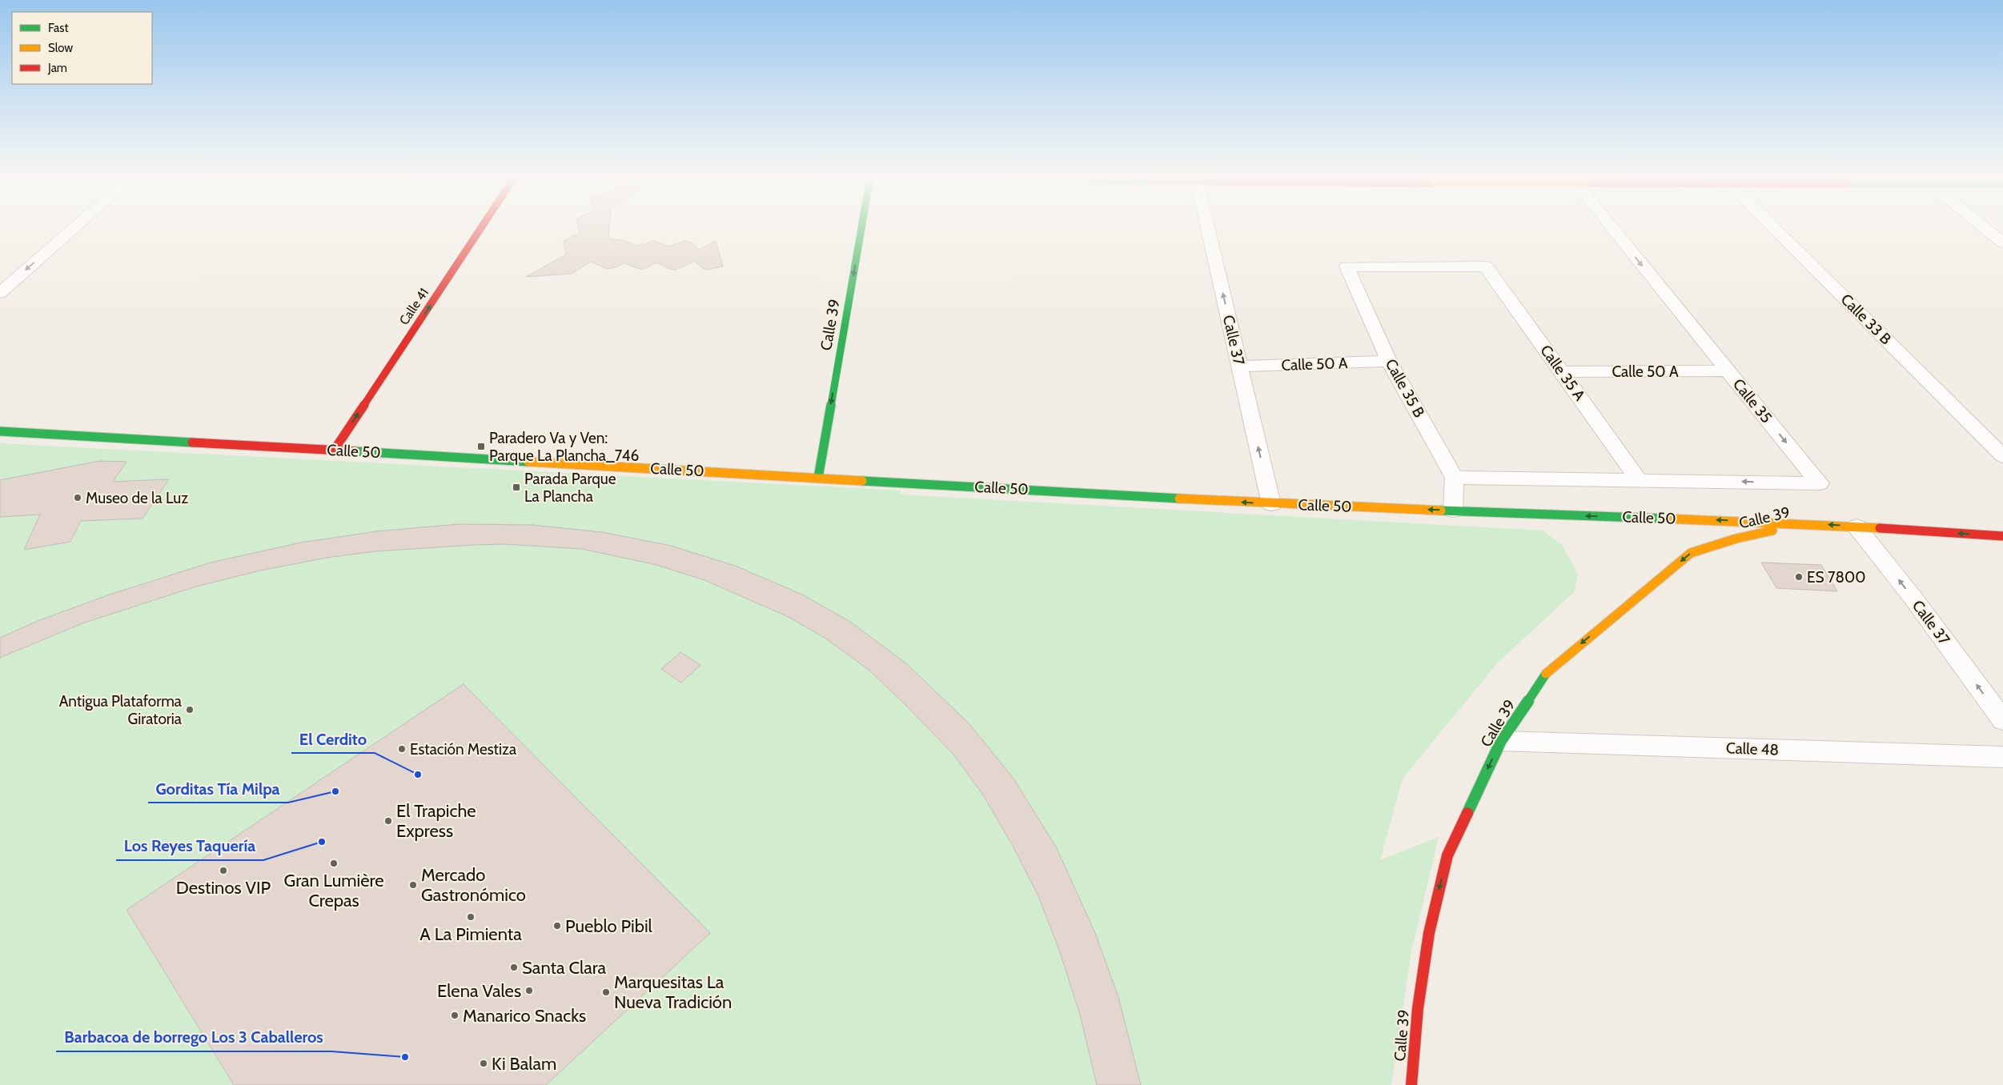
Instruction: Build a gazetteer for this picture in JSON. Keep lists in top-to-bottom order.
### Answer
{
  "streets": {
    "main road": ["Calle 41", "Calle 39", "Calle 50"],
    "street": [
      "Calle 33 B",
      "Calle 37",
      "Calle 50 A",
      "Calle 35 A",
      "Calle 35 B",
      "Calle 35",
      "Calle 48"
    ]
  },
  "crossings": [
    ["Calle 41", "Calle 50"],
    ["Calle 39", "Calle 50"],
    ["Calle 39", "Calle 48"],
    ["Calle 37", "Calle 50 A"],
    ["Calle 37", "Calle 50"],
    ["Calle 50 A", "Calle 35 A"],
    ["Calle 50 A", "Calle 35 B"],
    ["Calle 50 A", "Calle 35"],
    ["Calle 35 A", "Calle 35 B"],
    ["Calle 35 A", "Calle 35"]
  ],
  "one_way": [
    "Calle 41",
    "Calle 39",
    "Calle 37",
    "Calle 50"
  ],
  "places": {
    "transit": ["Paradero Va y Ven: Parque La Plancha_746", "Parada Parque La Plancha"],
    "other": [
      "Museo de la Luz",
      "ES 7800",
      "Antigua Plataforma Giratoria",
      "Estación Mestiza",
      "El Cerdito",
      "Gorditas Tía Milpa",
      "El Trapiche Express",
      "Los Reyes Taquería",
      "Gran Lumière Crepas",
      "Destinos VIP",
      "Mercado Gastronómico",
      "A La Pimienta",
      "Pueblo Pibil",
      "Santa Clara",
      "Elena Vales",
      "Marquesitas La Nueva Tradición",
      "Manarico Snacks",
      "Barbacoa de borrego Los 3 Caballeros",
      "Ki Balam"
    ]
  },
  "legend": ["Fast", "Slow", "Jam"]
}
